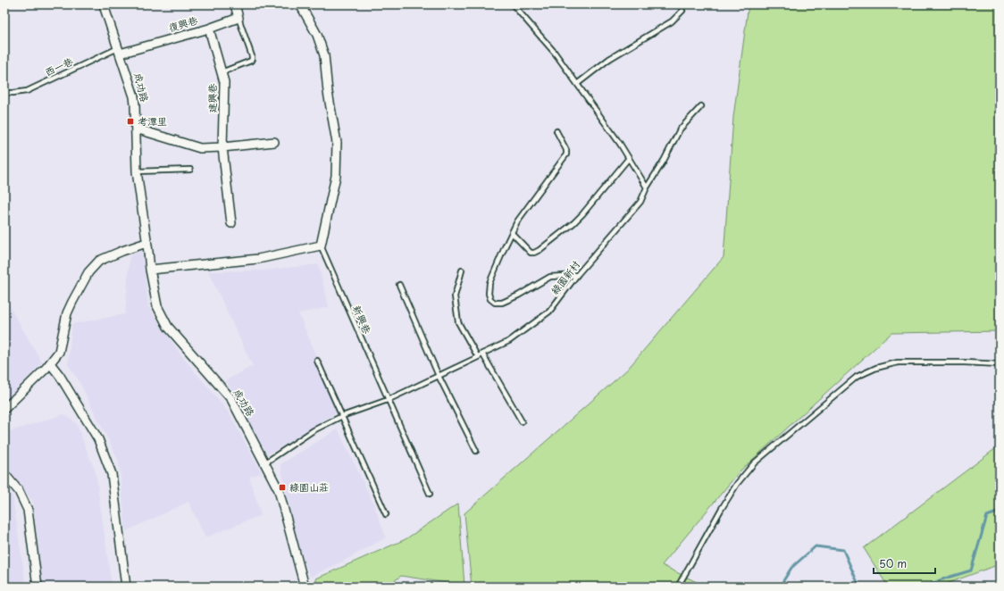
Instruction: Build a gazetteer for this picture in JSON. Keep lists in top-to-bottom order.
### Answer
{
  "streets": {
    "street": ["復興巷", "成功路", "建興巷"],
    "lane": ["西一巷", "綠園新村", "新興巷"]
  },
  "crossings": [
    ["復興巷", "西一巷"],
    ["復興巷", "成功路"],
    ["復興巷", "建興巷"],
    ["西一巷", "成功路"]
  ],
  "places": {
    "transit": ["考潭里", "綠園山莊"]
  },
  "scale_bar": "50 m"
}
